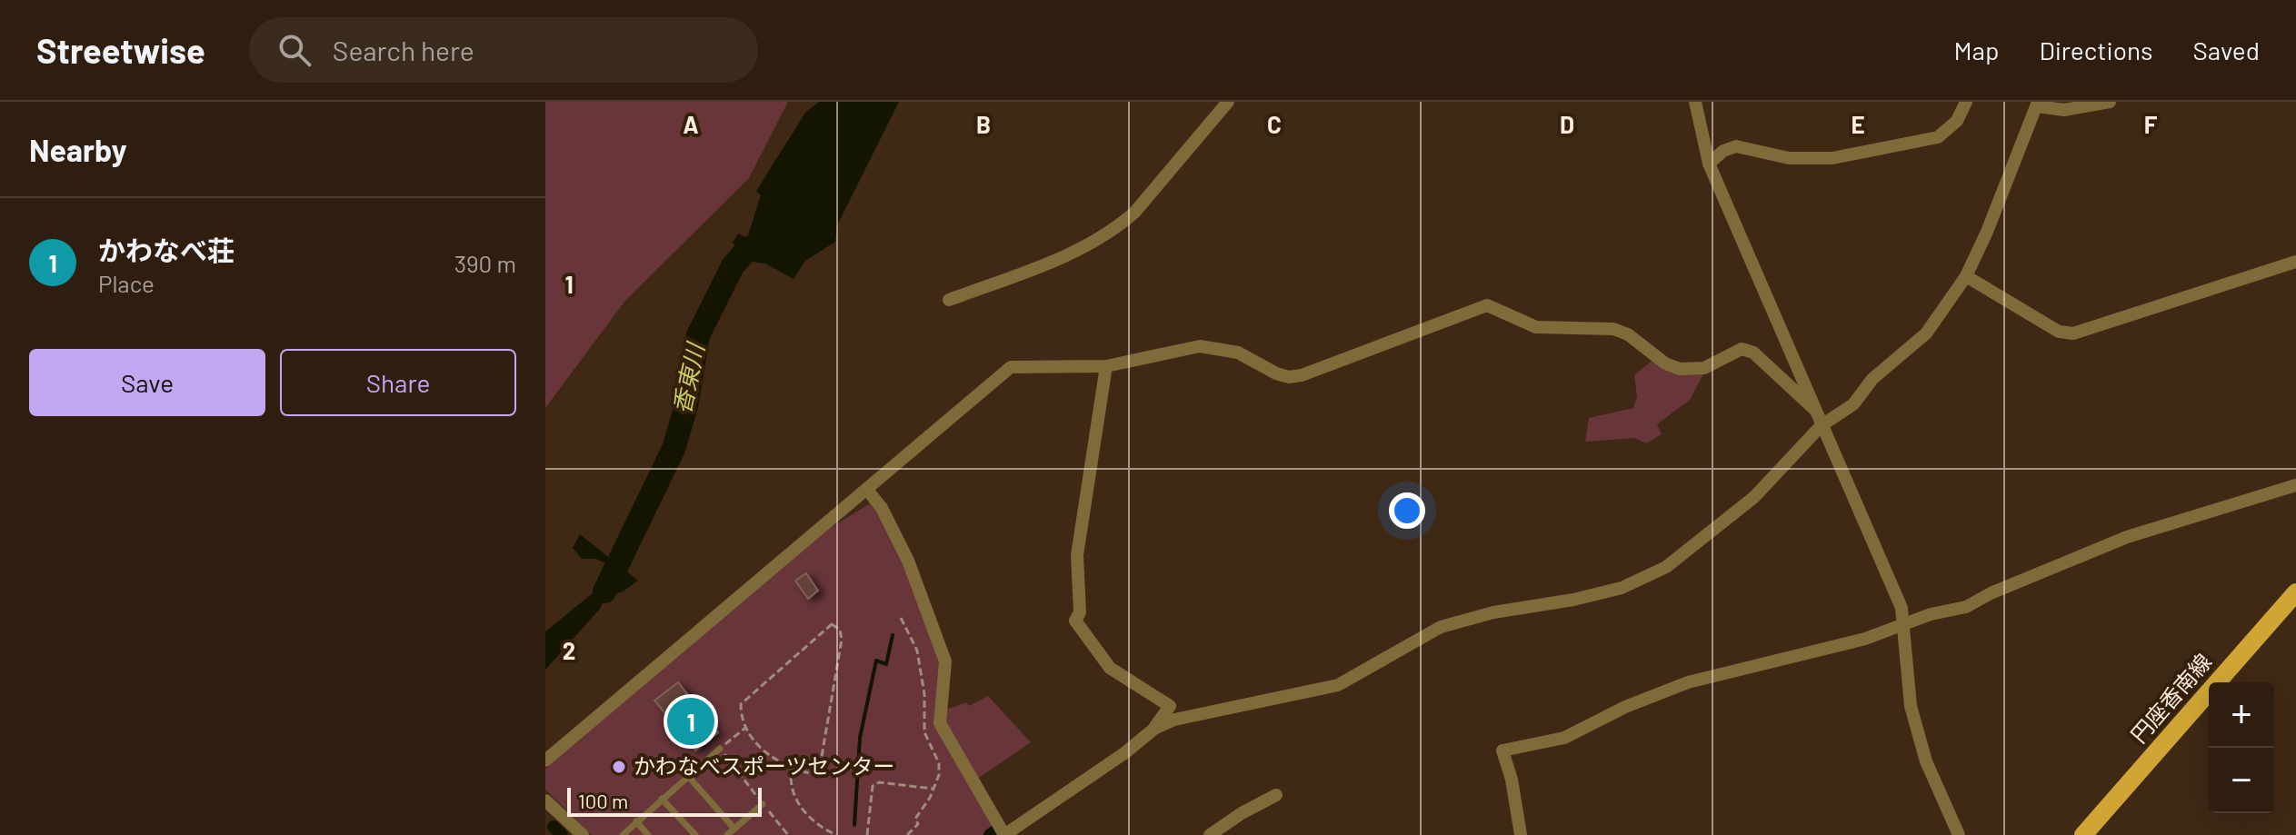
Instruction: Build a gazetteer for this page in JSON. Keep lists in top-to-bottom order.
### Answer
{
  "streets": {
    "main road": ["円座香南線"]
  },
  "water": ["香東川"],
  "places": ["かわなべスポーツセンター"],
  "scale_bar": "100 m",
  "page": {
    "header": "Streetwise",
    "search": "Search here",
    "nav": ["Map", "Directions", "Saved"],
    "heading": "Nearby",
    "list": [
      {
        "mark": "1",
        "name": "かわなべ荘",
        "note": "Place",
        "value": "390 m"
      }
    ],
    "buttons": ["Save", "Share"],
    "map_buttons": ["+", "−"],
    "pins": "1",
    "scale": "100 m"
  },
  "grid": {
    "columns": [
      "A",
      "B",
      "C",
      "D",
      "E",
      "F"
    ],
    "rows": ["1", "2"]
  }
}
